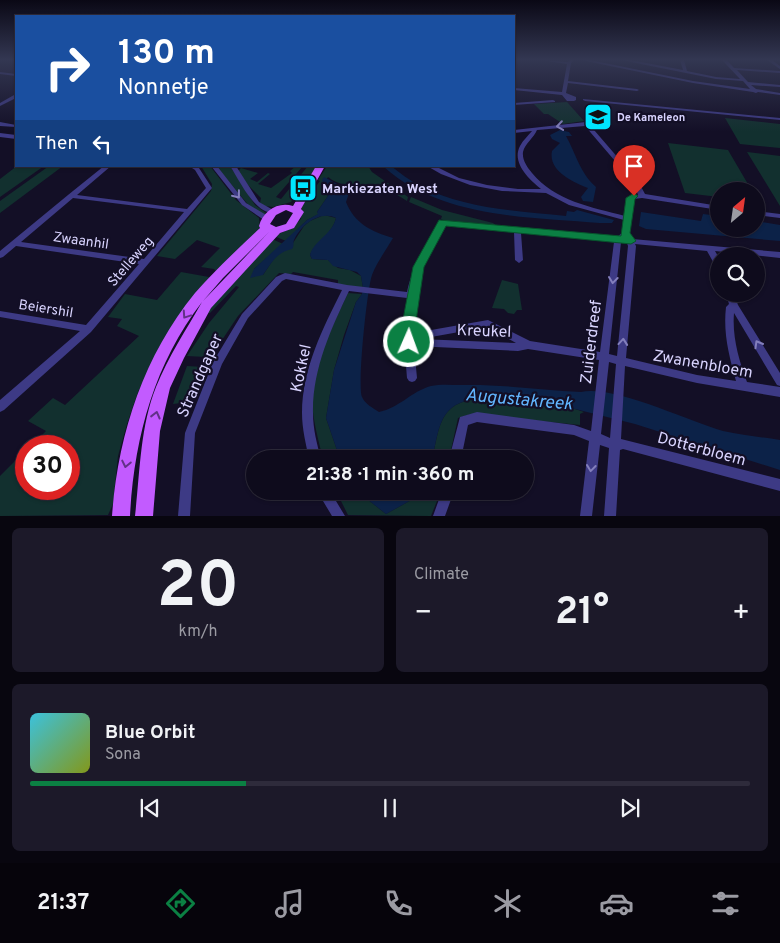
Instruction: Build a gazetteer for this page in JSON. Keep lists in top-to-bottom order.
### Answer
{
  "streets": {
    "street": [
      "Zwaanhil",
      "Stelleweg",
      "Beiershil",
      "Kreukel",
      "Zuiderdreef",
      "Zwanenbloem",
      "Kokkel",
      "Strandgaper",
      "Dotterbloem"
    ]
  },
  "crossings": [
    ["Zwaanhil", "Stelleweg"],
    ["Stelleweg", "Beiershil"],
    ["Kreukel", "Zuiderdreef"],
    ["Kreukel", "Zwanenbloem"],
    ["Zuiderdreef", "Zwanenbloem"],
    ["Zuiderdreef", "Dotterbloem"],
    ["Kokkel", "Strandgaper"]
  ],
  "water": ["Augustakreek"],
  "places": {
    "school or university": ["De Kameleon"],
    "bus stop": ["Markiezaten West"]
  },
  "north": "top right",
  "page": {
    "turn": ["130 m", "Nonnetje"],
    "then": "Then",
    "limit": "30",
    "trip": "21:38 · 1 min · 360 m",
    "tile": [
      ["20", "km/h"],
      "Climate"
    ],
    "heat": ["−", "21°", "+"],
    "song": ["Blue Orbit", "Sona"],
    "tabs": "21:37"
  }
}
